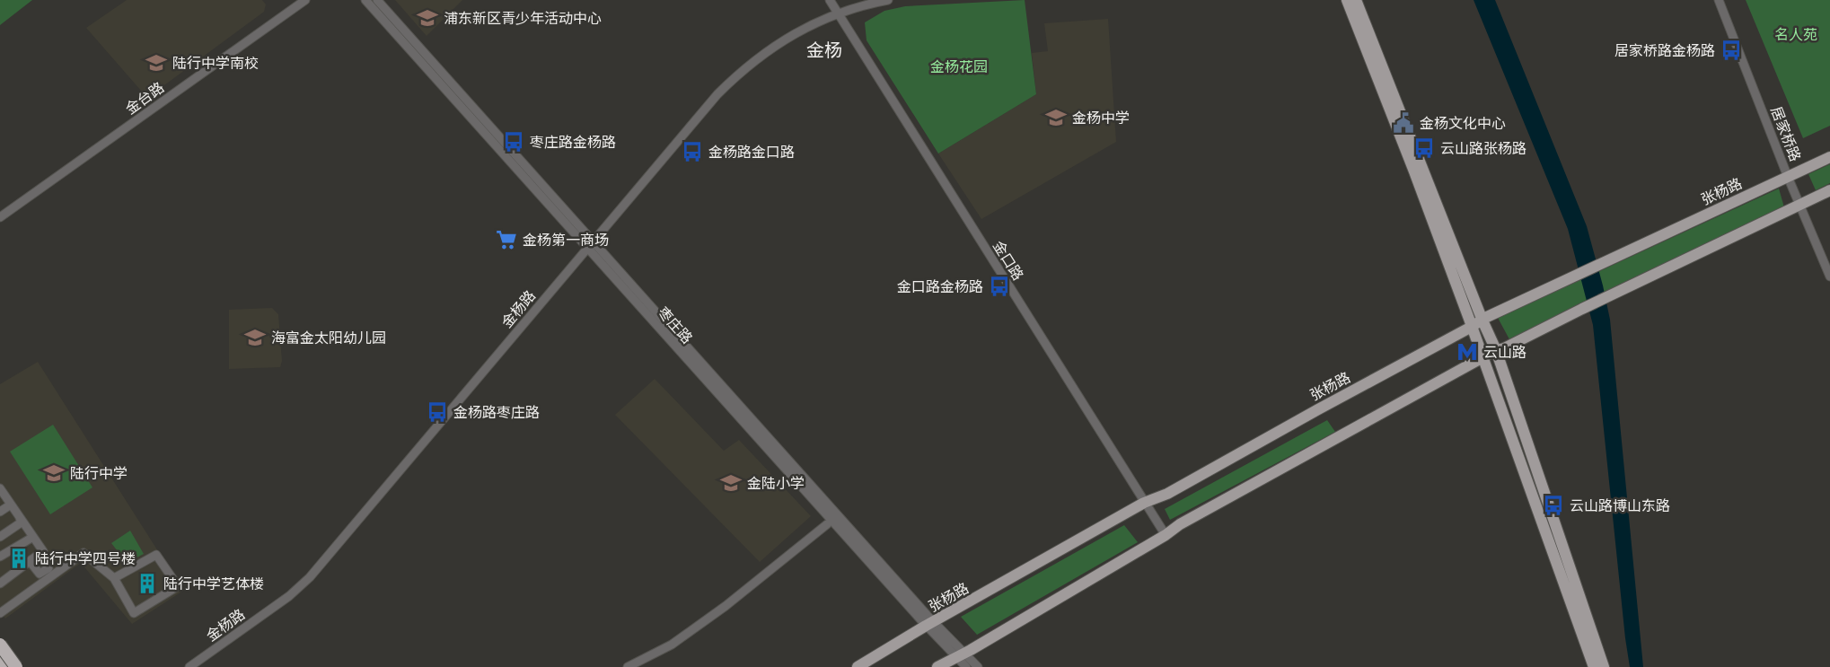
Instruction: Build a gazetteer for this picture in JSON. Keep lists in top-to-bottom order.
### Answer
{
  "streets": {
    "main road": ["张杨路"],
    "street": [
      "金台路",
      "居家桥路",
      "金口路",
      "金杨路",
      "枣庄路"
    ]
  },
  "crossings": [
    ["居家桥路", "张杨路"],
    ["张杨路", "金口路"],
    ["张杨路", "枣庄路"],
    ["金口路", "金杨路"],
    ["金杨路", "枣庄路"]
  ],
  "districts": ["金杨"],
  "parks": ["名人苑", "金杨花园"],
  "places": {
    "school or university": [
      "浦东新区青少年活动中心",
      "陆行中学南校",
      "金杨中学",
      "海富金太阳幼儿园",
      "陆行中学",
      "金陆小学"
    ],
    "bus stop": [
      "居家桥路金杨路",
      "枣庄路金杨路",
      "云山路张杨路",
      "金杨路金口路",
      "金口路金杨路",
      "金杨路枣庄路",
      "云山路博山东路"
    ],
    "public building": ["金杨文化中心"],
    "supermarket": ["金杨第一商场"],
    "metro station": ["云山路"],
    "building": ["陆行中学四号楼", "陆行中学艺体楼"]
  }
}
